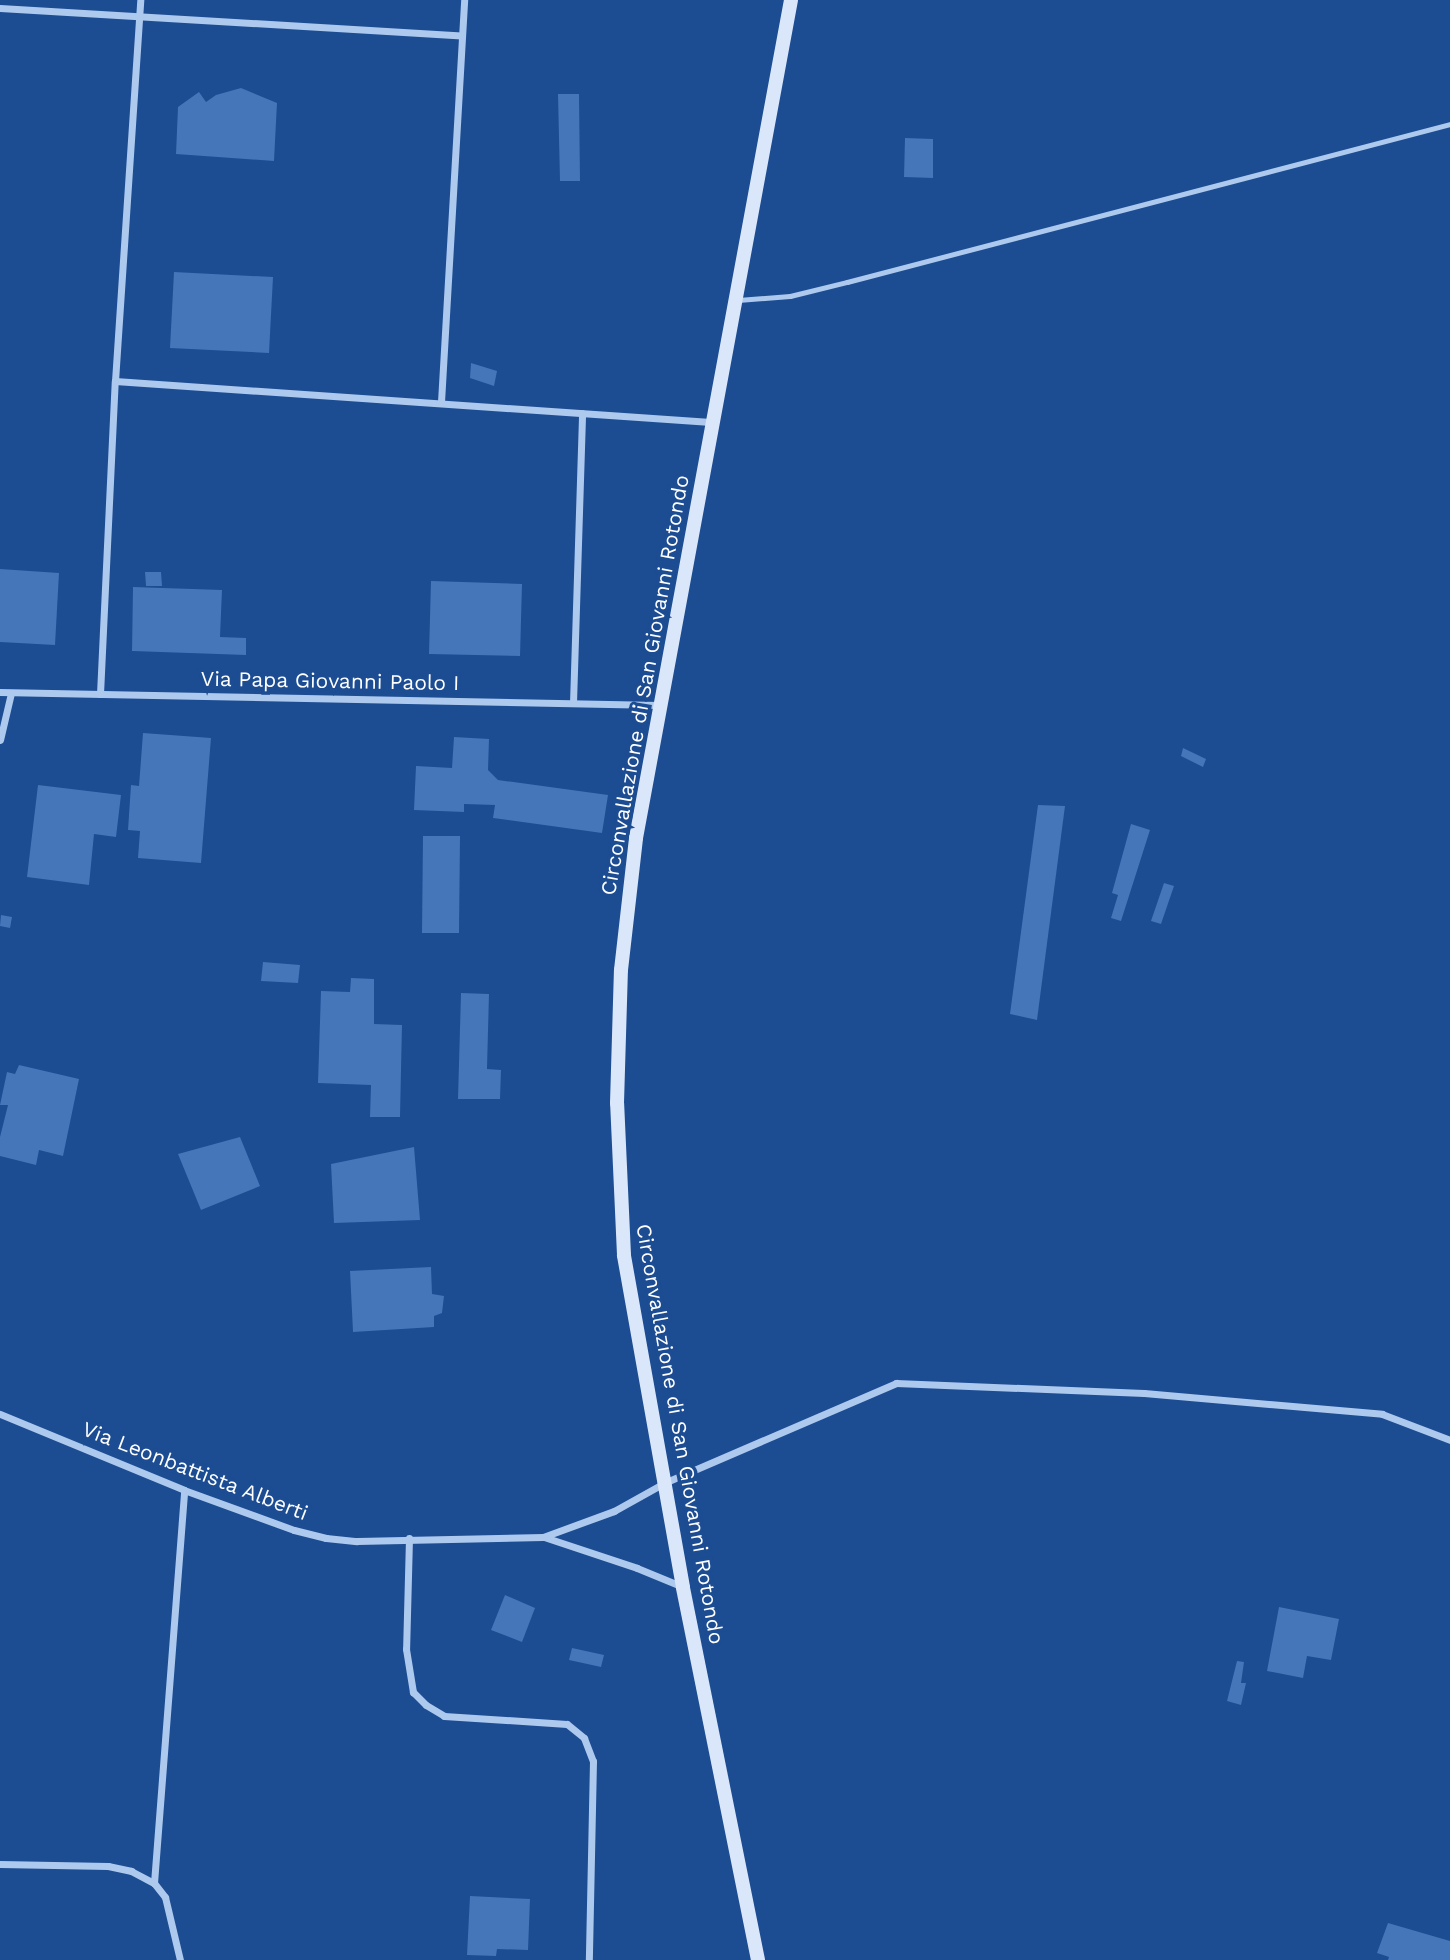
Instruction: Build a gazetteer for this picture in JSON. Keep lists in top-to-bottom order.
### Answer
{
  "streets": {
    "main road": ["Circonvallazione di San Giovanni Rotondo"],
    "street": ["Via Papa Giovanni Paolo I", "Via Leonbattista Alberti"]
  },
  "crossings": [
    ["Via Papa Giovanni Paolo I", "Circonvallazione di San Giovanni Rotondo"],
    ["Circonvallazione di San Giovanni Rotondo", "Via Leonbattista Alberti"]
  ]
}
